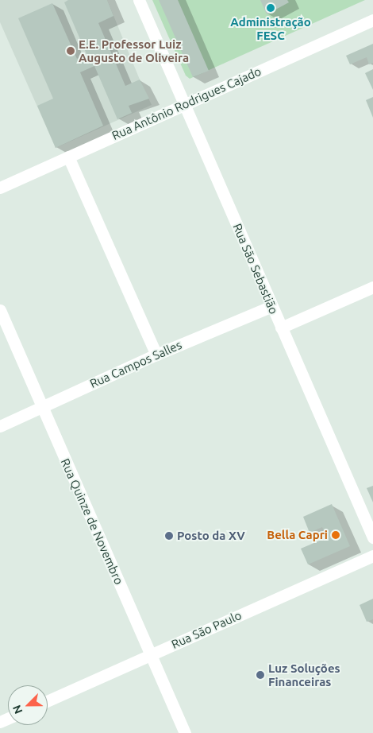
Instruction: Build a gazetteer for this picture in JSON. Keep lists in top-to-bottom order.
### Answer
{
  "streets": {
    "street": [
      "Rua Antônio Rodrigues Cajado",
      "Rua São Sebastião",
      "Rua Campos Salles",
      "Rua Quinze de Novembro",
      "Rua São Paulo"
    ]
  },
  "crossings": [
    ["Rua Antônio Rodrigues Cajado", "Rua São Sebastião"],
    ["Rua São Sebastião", "Rua Campos Salles"],
    ["Rua Campos Salles", "Rua Quinze de Novembro"],
    ["Rua Quinze de Novembro", "Rua São Paulo"]
  ],
  "places": [
    "Administração FESC",
    "E.E. Professor Luiz Augusto de Oliveira",
    "Bella Capri",
    "Posto da XV",
    "Luz Soluções Financeiras"
  ],
  "north": "bottom left"
}
